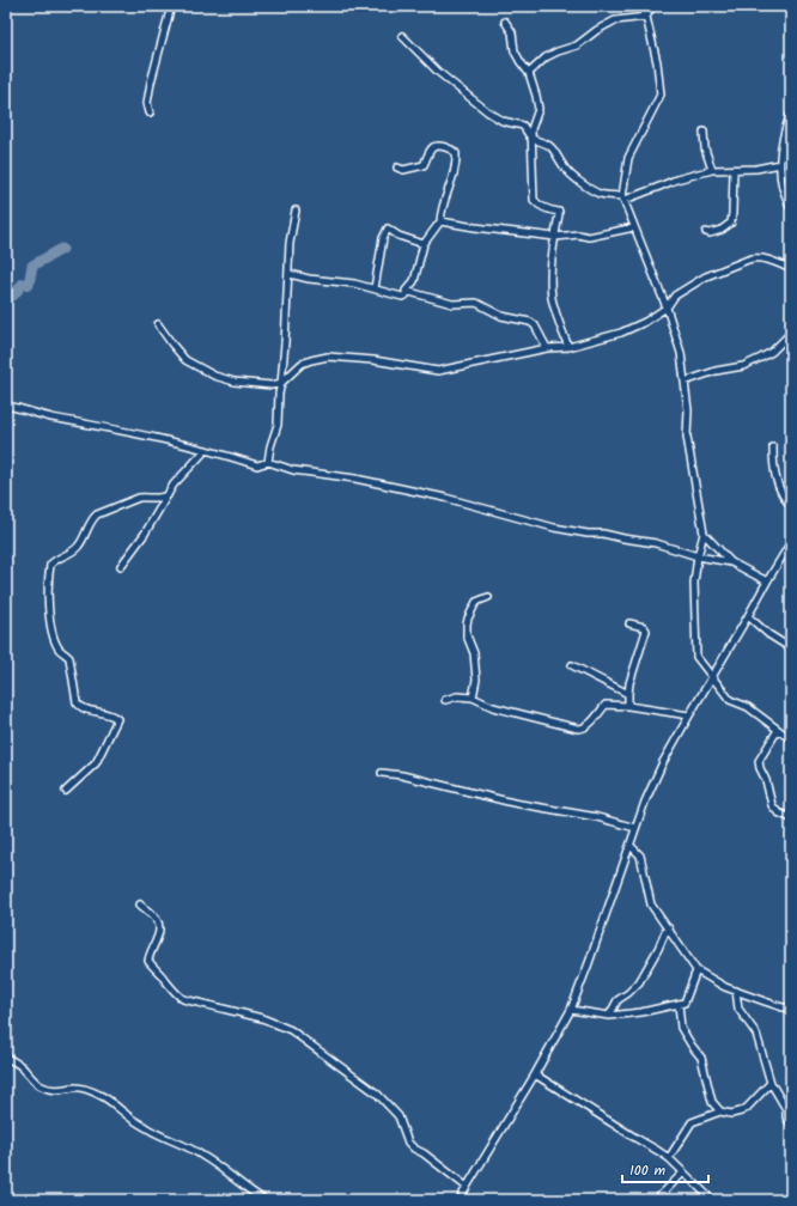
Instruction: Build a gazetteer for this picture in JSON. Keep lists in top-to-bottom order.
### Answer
{
  "scale_bar": "100 m"
}
